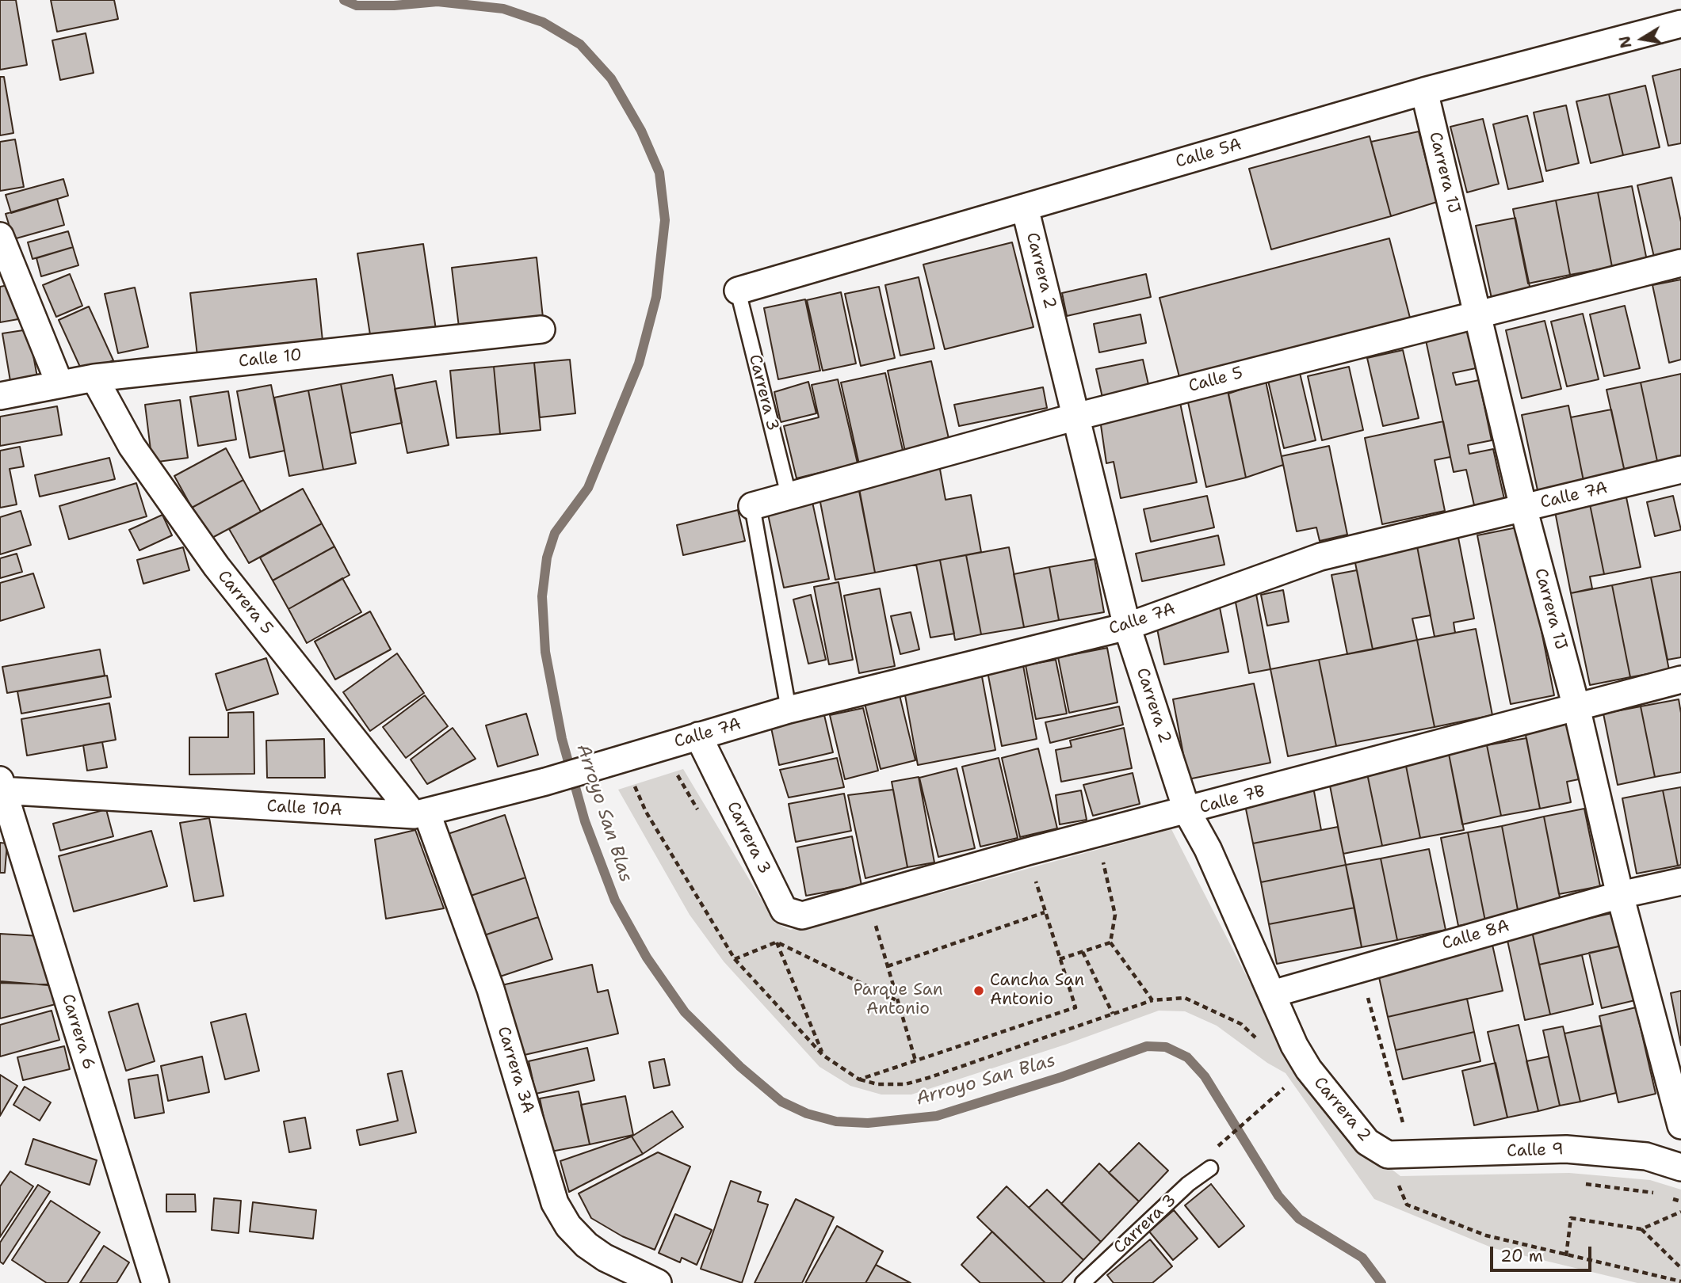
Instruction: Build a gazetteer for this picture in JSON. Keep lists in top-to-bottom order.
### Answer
{
  "streets": {
    "street": [
      "Calle 5A",
      "Carrera 1J",
      "Carrera 2",
      "Calle 10",
      "Calle 5",
      "Carrera 3",
      "Calle 7A",
      "Carrera 5",
      "Calle 7B",
      "Calle 10A",
      "Calle 8A",
      "Carrera 6",
      "Carrera 3A",
      "Calle 9"
    ]
  },
  "crossings": [
    ["Calle 5A", "Carrera 1J"],
    ["Calle 5A", "Carrera 2"],
    ["Calle 5A", "Carrera 3"],
    ["Carrera 1J", "Calle 5"],
    ["Carrera 1J", "Calle 7A"],
    ["Carrera 1J", "Calle 7B"],
    ["Carrera 1J", "Calle 8A"],
    ["Carrera 2", "Calle 5"],
    ["Carrera 2", "Calle 7A"],
    ["Carrera 2", "Calle 7B"],
    ["Carrera 2", "Calle 8A"],
    ["Carrera 2", "Calle 9"],
    ["Calle 10", "Carrera 5"],
    ["Calle 5", "Carrera 3"],
    ["Carrera 3", "Calle 7A"],
    ["Carrera 3", "Calle 7B"],
    ["Calle 7A", "Calle 10A"],
    ["Carrera 5", "Calle 10A"],
    ["Carrera 5", "Carrera 3A"],
    ["Calle 10A", "Carrera 6"],
    ["Calle 10A", "Carrera 3A"]
  ],
  "water": ["Arroyo San Blas"],
  "parks": ["Parque San Antonio"],
  "places": ["Cancha San Antonio"],
  "scale_bar": "20 m",
  "north": "left"
}
